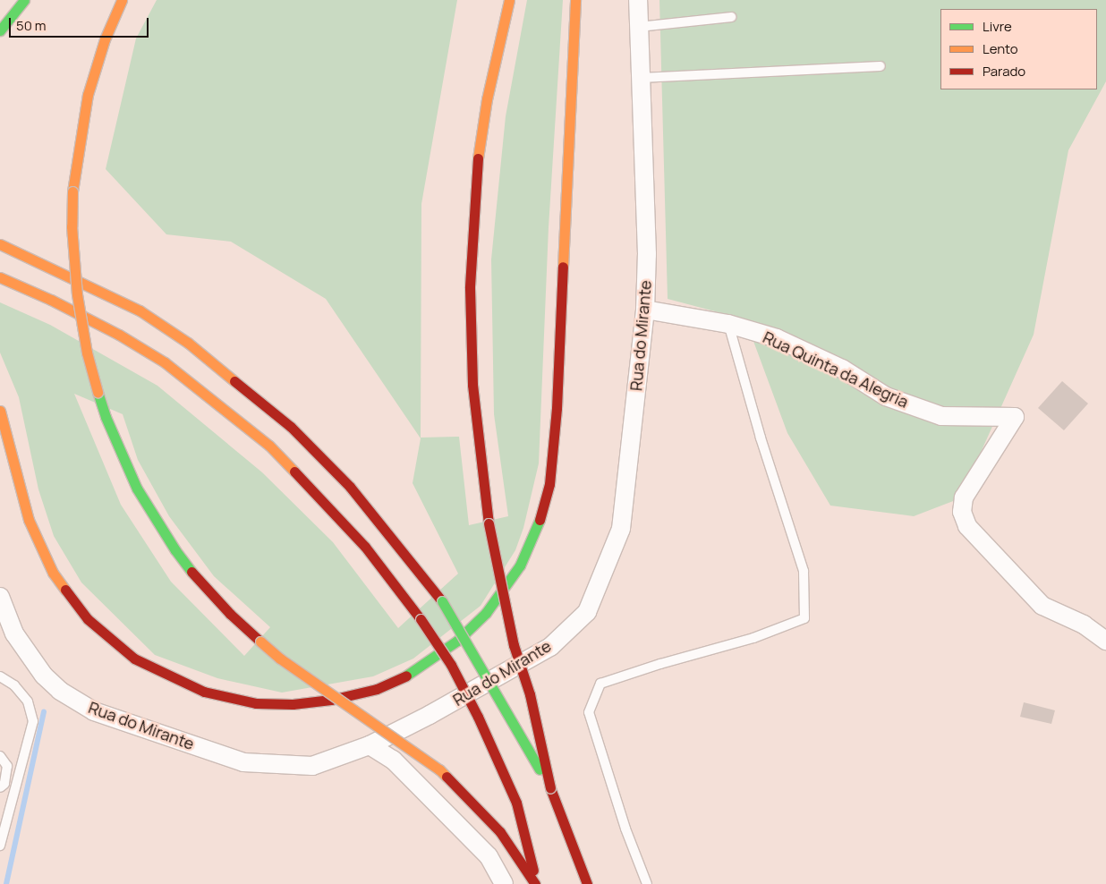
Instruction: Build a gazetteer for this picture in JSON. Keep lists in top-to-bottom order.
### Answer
{
  "streets": {
    "street": ["Rua do Mirante", "Rua Quinta da Alegria"]
  },
  "crossings": [
    ["Rua do Mirante", "Rua Quinta da Alegria"]
  ],
  "legend": ["Livre", "Lento", "Parado"],
  "scale_bar": "50 m"
}
